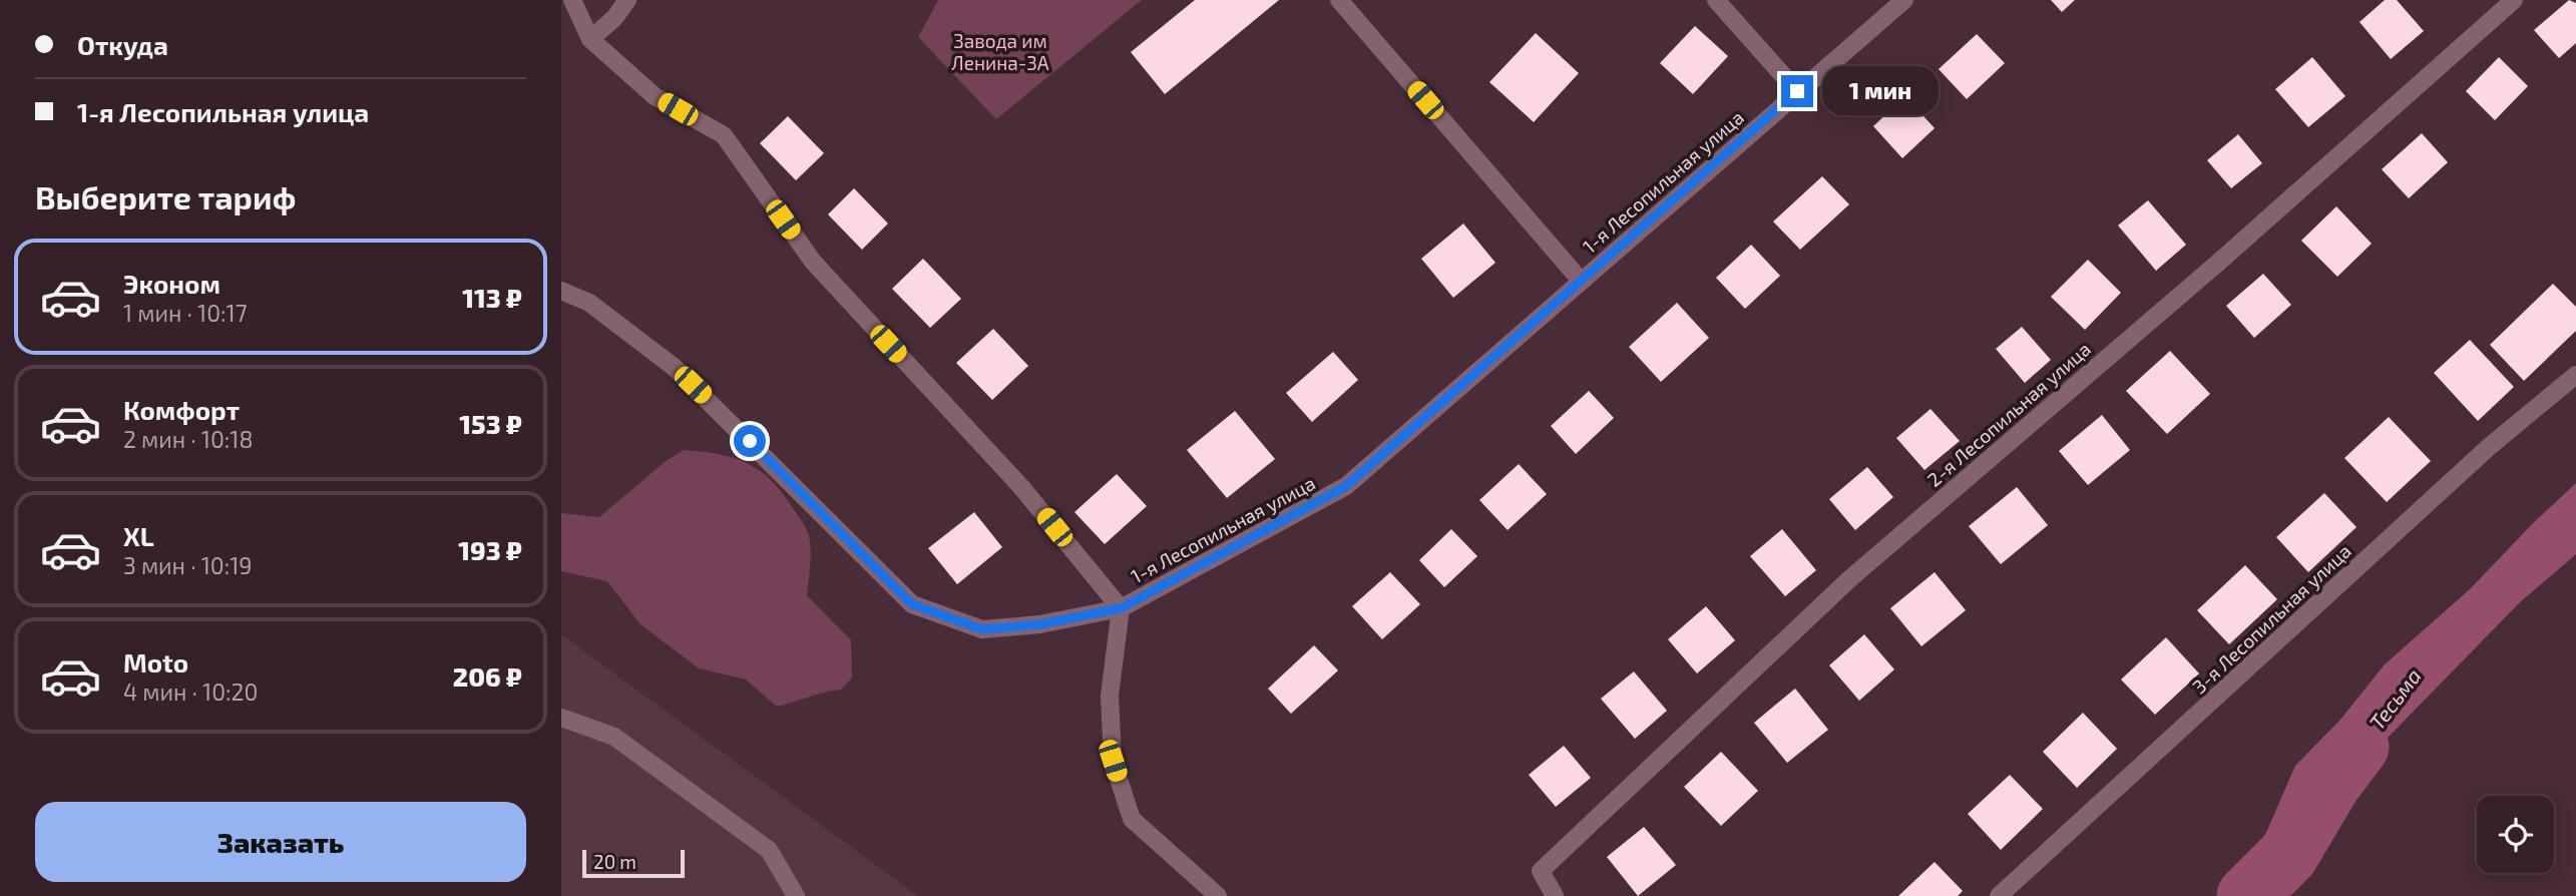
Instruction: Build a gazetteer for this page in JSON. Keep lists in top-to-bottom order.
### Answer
{
  "streets": {
    "street": ["1-я Лесопильная улица", "2-я Лесопильная улица", "3-я Лесопильная улица"]
  },
  "water": ["Тесьма"],
  "parks": ["Завода им Ленина-3А"],
  "scale_bar": "20 m",
  "page": {
    "banner": ["Откуда", "1-я Лесопильная улица"],
    "bubble": "1 мин",
    "heading": "Выберите тариф",
    "list": [
      {
        "name": "Эконом",
        "note": "1 мин · 10:17",
        "value": "113 ₽"
      },
      {
        "name": "Комфорт",
        "note": "2 мин · 10:18",
        "value": "153 ₽"
      },
      {
        "name": "XL",
        "note": "3 мин · 10:19",
        "value": "193 ₽"
      },
      {
        "name": "Moto",
        "note": "4 мин · 10:20",
        "value": "206 ₽"
      }
    ],
    "buttons": "Заказать",
    "scale": "20 m"
  }
}
